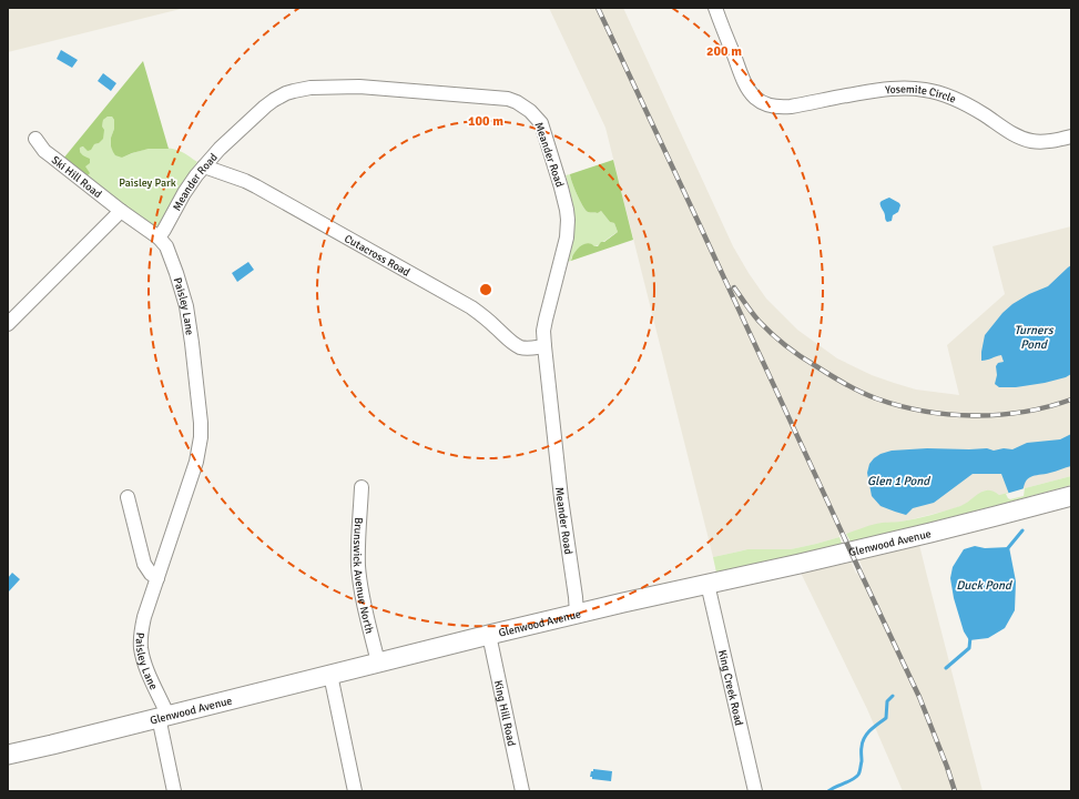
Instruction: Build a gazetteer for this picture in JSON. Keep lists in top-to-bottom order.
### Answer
{
  "streets": {
    "street": [
      "Yosemite Circle",
      "Meander Road",
      "Ski Hill Road",
      "Cutacross Road",
      "Paisley Lane",
      "Glenwood Avenue",
      "Brunswick Avenue North",
      "King Creek Road",
      "King Hill Road"
    ]
  },
  "crossings": [
    ["Meander Road", "Cutacross Road"],
    ["Meander Road", "Paisley Lane"],
    ["Meander Road", "Glenwood Avenue"],
    ["Ski Hill Road", "Paisley Lane"],
    ["Paisley Lane", "Glenwood Avenue"],
    ["Glenwood Avenue", "Brunswick Avenue North"],
    ["Glenwood Avenue", "King Creek Road"],
    ["Glenwood Avenue", "King Hill Road"]
  ],
  "water": ["Turners Pond", "Glen 1 Pond", "Duck Pond"],
  "parks": ["Paisley Park"],
  "rings": ["200 m", "100 m"]
}
